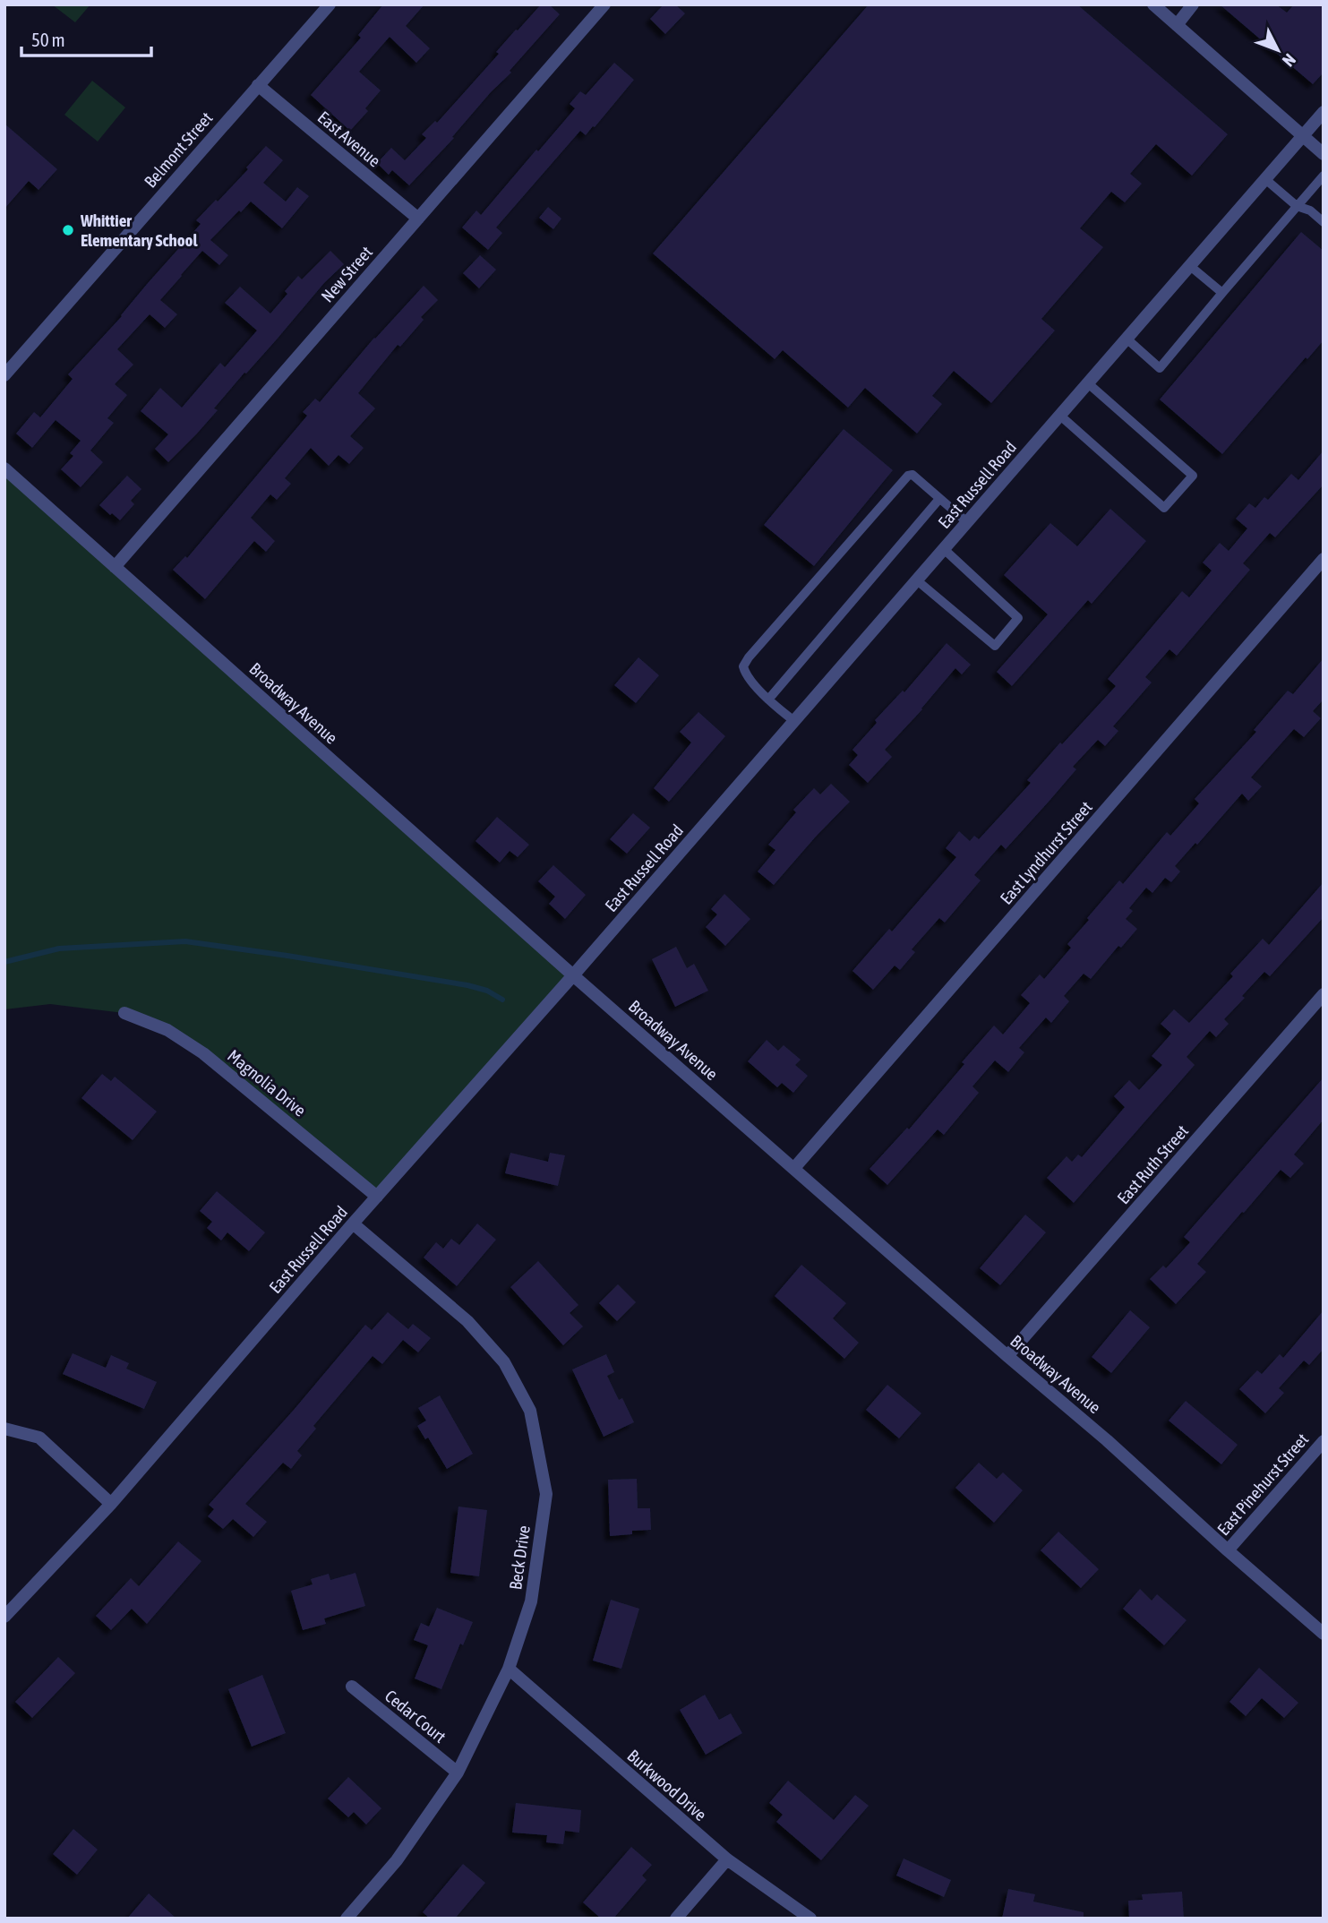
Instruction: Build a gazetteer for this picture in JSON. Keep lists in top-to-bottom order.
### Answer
{
  "streets": {
    "street": [
      "East Avenue",
      "Belmont Street",
      "New Street",
      "East Russell Road",
      "Broadway Avenue",
      "East Lyndhurst Street",
      "Magnolia Drive",
      "East Ruth Street",
      "East Pinehurst Street",
      "Beck Drive",
      "Cedar Court",
      "Burkwood Drive"
    ]
  },
  "crossings": [
    ["East Avenue", "Belmont Street"],
    ["East Avenue", "New Street"],
    ["New Street", "Broadway Avenue"],
    ["East Russell Road", "Broadway Avenue"],
    ["East Russell Road", "Magnolia Drive"],
    ["East Russell Road", "Beck Drive"],
    ["Broadway Avenue", "East Lyndhurst Street"],
    ["Broadway Avenue", "East Ruth Street"],
    ["Broadway Avenue", "East Pinehurst Street"],
    ["Beck Drive", "Cedar Court"],
    ["Beck Drive", "Burkwood Drive"]
  ],
  "places": ["Whittier Elementary School"],
  "scale_bar": "50 m",
  "north": "bottom right"
}
